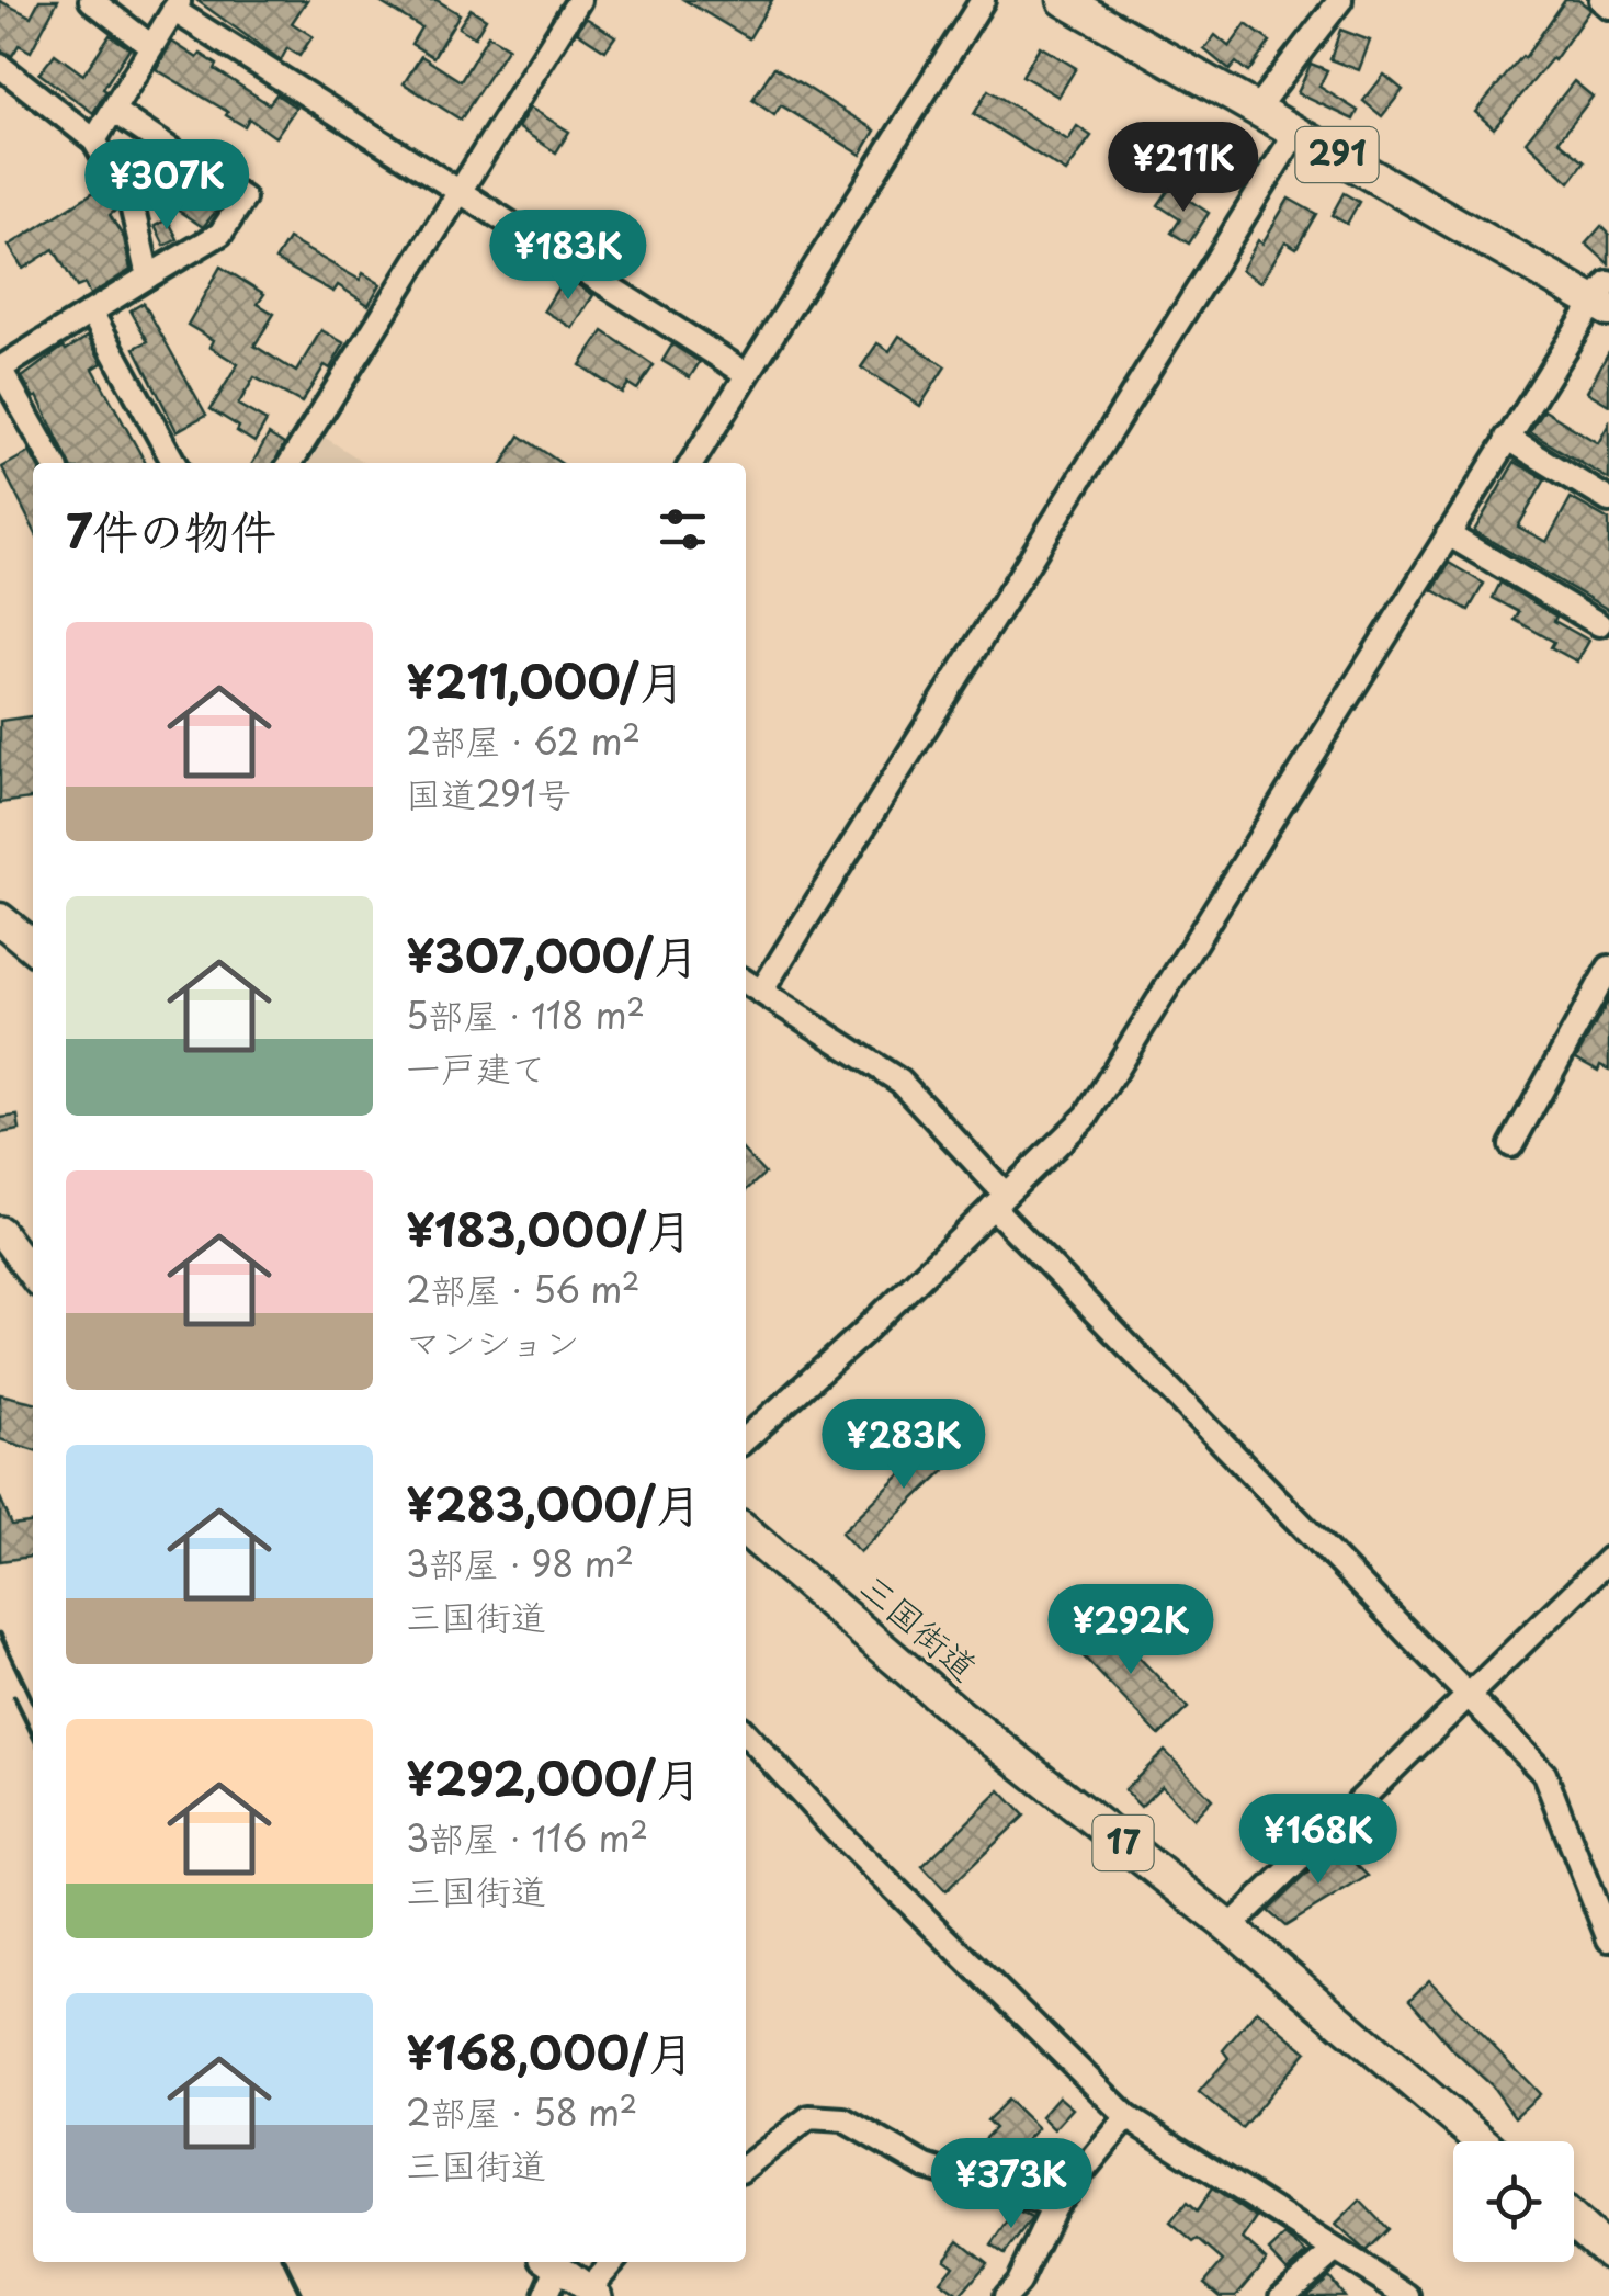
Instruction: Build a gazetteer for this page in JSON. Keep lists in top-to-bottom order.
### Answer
{
  "streets": {
    "highway": ["291", "三国街道", "17"]
  },
  "page": {
    "price": [
      "¥211K",
      "¥307K",
      "¥183K",
      "¥283K",
      "¥292K",
      "¥168K",
      "¥373K"
    ],
    "heading": "7件の物件",
    "list": [
      {
        "name": "¥211,000/月",
        "note": "2部屋 · 62 m² · 国道291号"
      },
      {
        "name": "¥307,000/月",
        "note": "5部屋 · 118 m² · 一戸建て"
      },
      {
        "name": "¥183,000/月",
        "note": "2部屋 · 56 m² · マンション"
      },
      {
        "name": "¥283,000/月",
        "note": "3部屋 · 98 m² · 三国街道"
      },
      {
        "name": "¥292,000/月",
        "note": "3部屋 · 116 m² · 三国街道"
      },
      {
        "name": "¥168,000/月",
        "note": "2部屋 · 58 m² · 三国街道"
      }
    ]
  }
}
